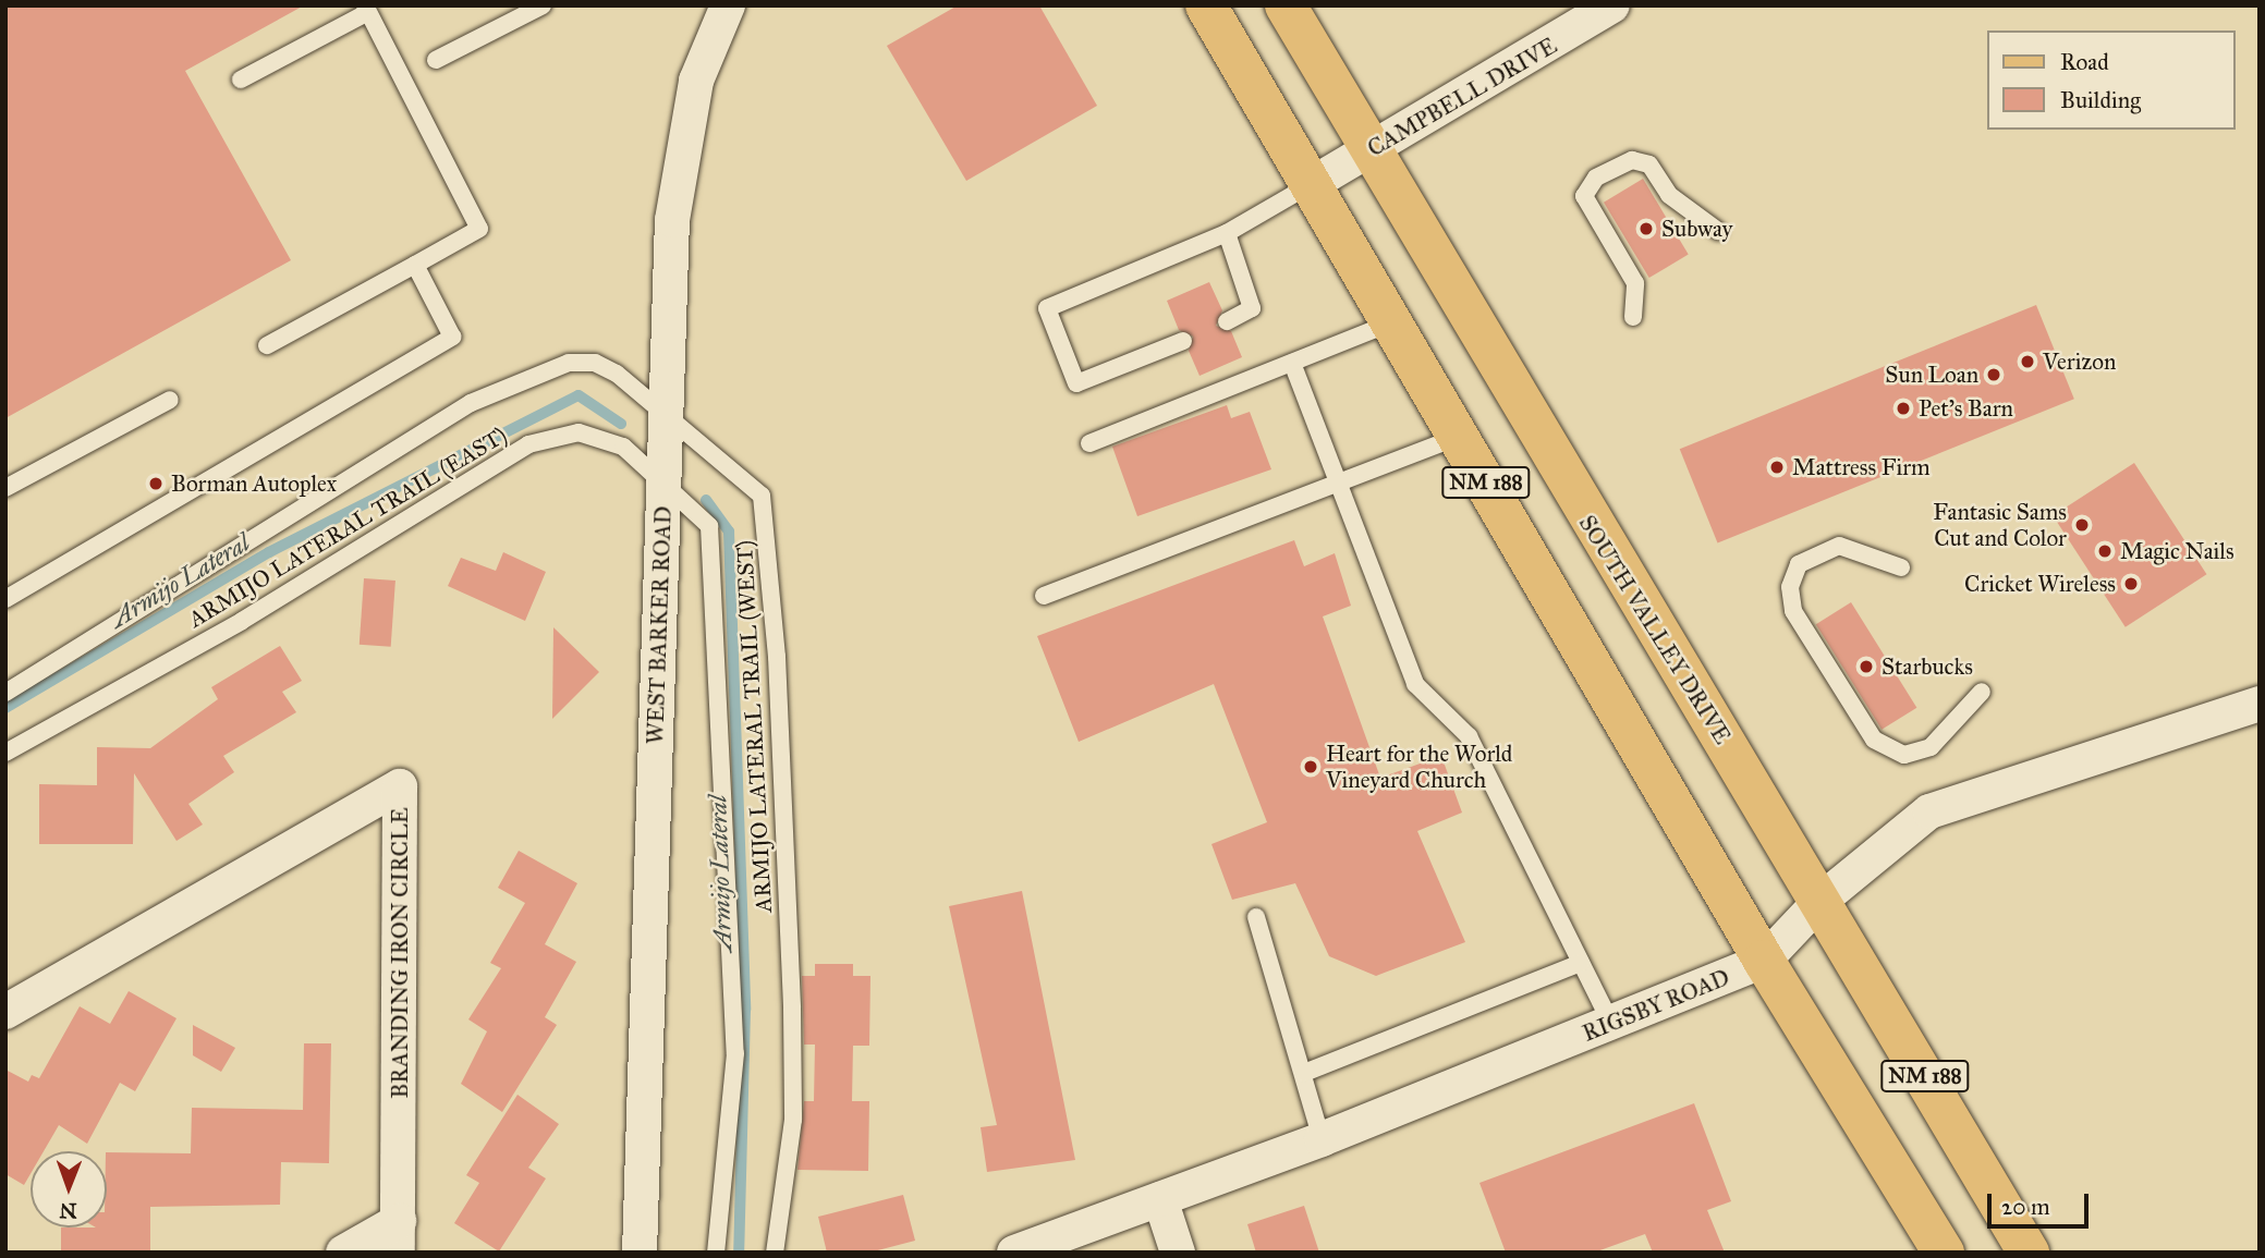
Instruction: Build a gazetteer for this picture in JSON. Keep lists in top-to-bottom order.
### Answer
{
  "streets": {
    "main road": ["NM 188", "SOUTH VALLEY DRIVE"],
    "street": [
      "CAMPBELL DRIVE",
      "WEST BARKER ROAD",
      "BRANDING IRON CIRCLE",
      "RIGSBY ROAD"
    ],
    "lane": ["ARMIJO LATERAL TRAIL (EAST)", "ARMIJO LATERAL TRAIL (WEST)"]
  },
  "crossings": [
    ["CAMPBELL DRIVE", "NM 188"],
    ["CAMPBELL DRIVE", "SOUTH VALLEY DRIVE"],
    ["NM 188", "RIGSBY ROAD"],
    ["ARMIJO LATERAL TRAIL (EAST)", "WEST BARKER ROAD"],
    ["WEST BARKER ROAD", "ARMIJO LATERAL TRAIL (WEST)"],
    ["SOUTH VALLEY DRIVE", "RIGSBY ROAD"]
  ],
  "water": ["Armijo Lateral"],
  "places": [
    "Subway",
    "Verizon",
    "Sun Loan",
    "Pet's Barn",
    "Mattress Firm",
    "Borman Autoplex",
    "Fantasic Sams Cut and Color",
    "Magic Nails",
    "Cricket Wireless",
    "Starbucks",
    "Heart for the World Vineyard Church"
  ],
  "legend": ["Road", "Building"],
  "scale_bar": "20 m",
  "north": "bottom"
}
